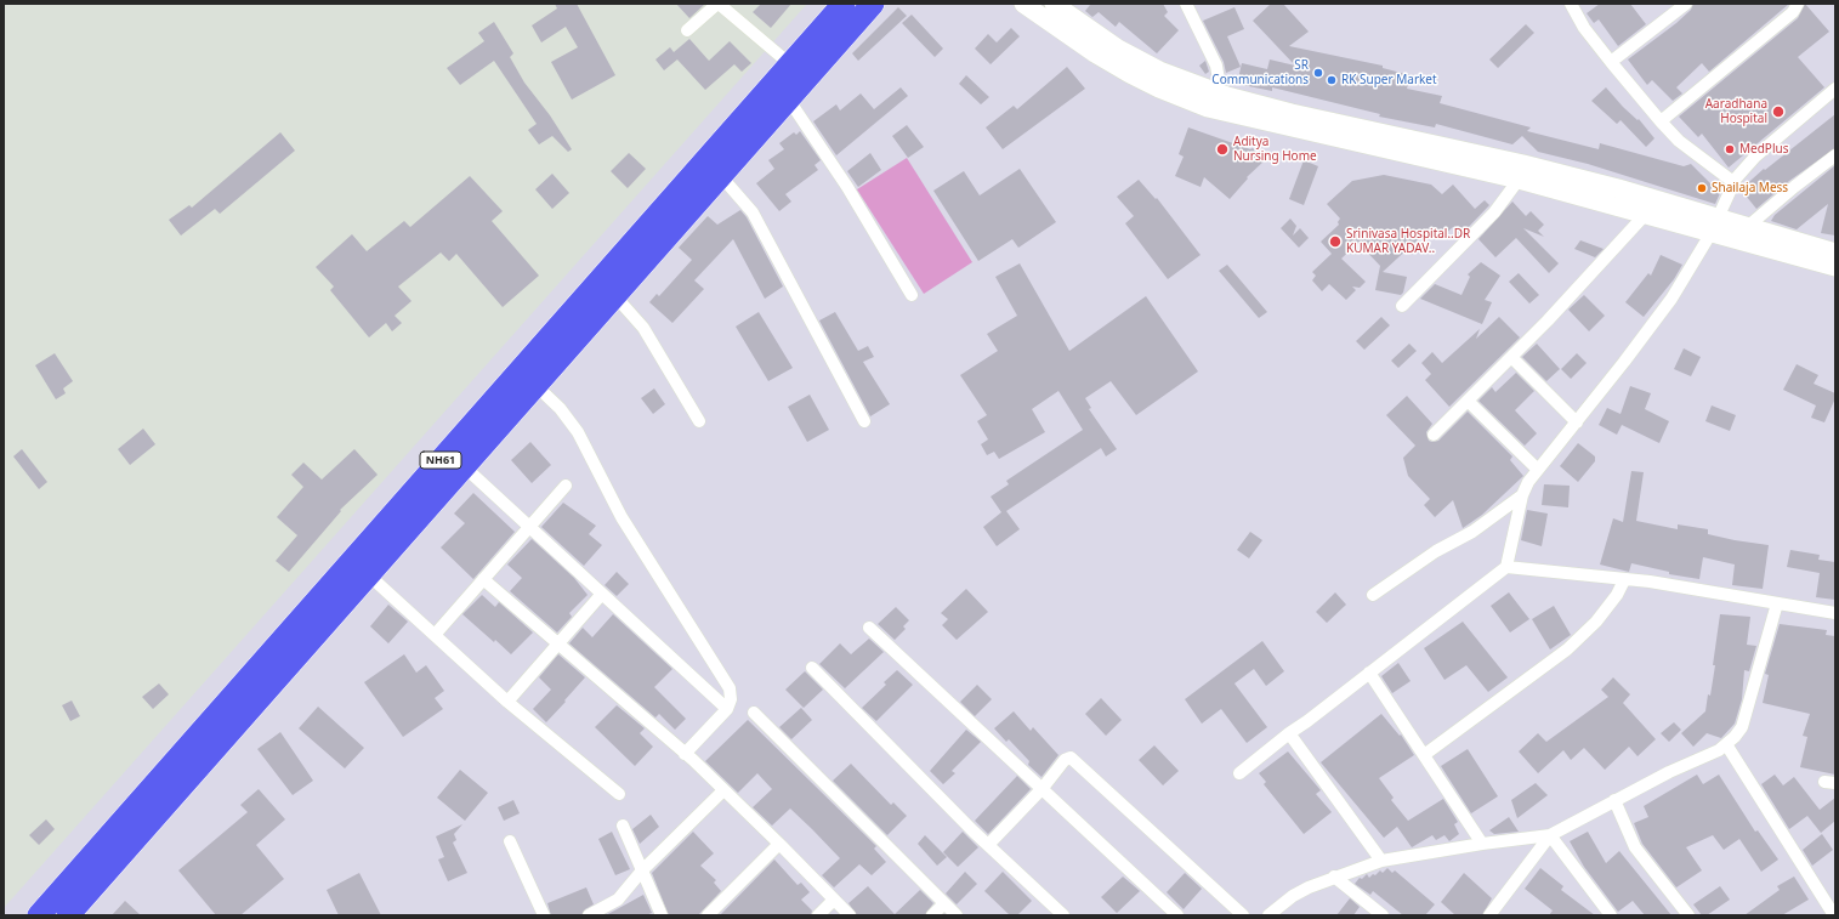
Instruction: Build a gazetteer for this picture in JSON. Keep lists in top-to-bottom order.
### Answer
{
  "streets": {
    "highway": ["NH61"]
  },
  "places": [
    "SR Communications",
    "RK Super Market",
    "Aaradhana Hospital",
    "Aditya Nursing Home",
    "MedPlus",
    "Shailaja Mess",
    "Srinivasa Hospital..DR KUMAR YADAV.."
  ]
}
